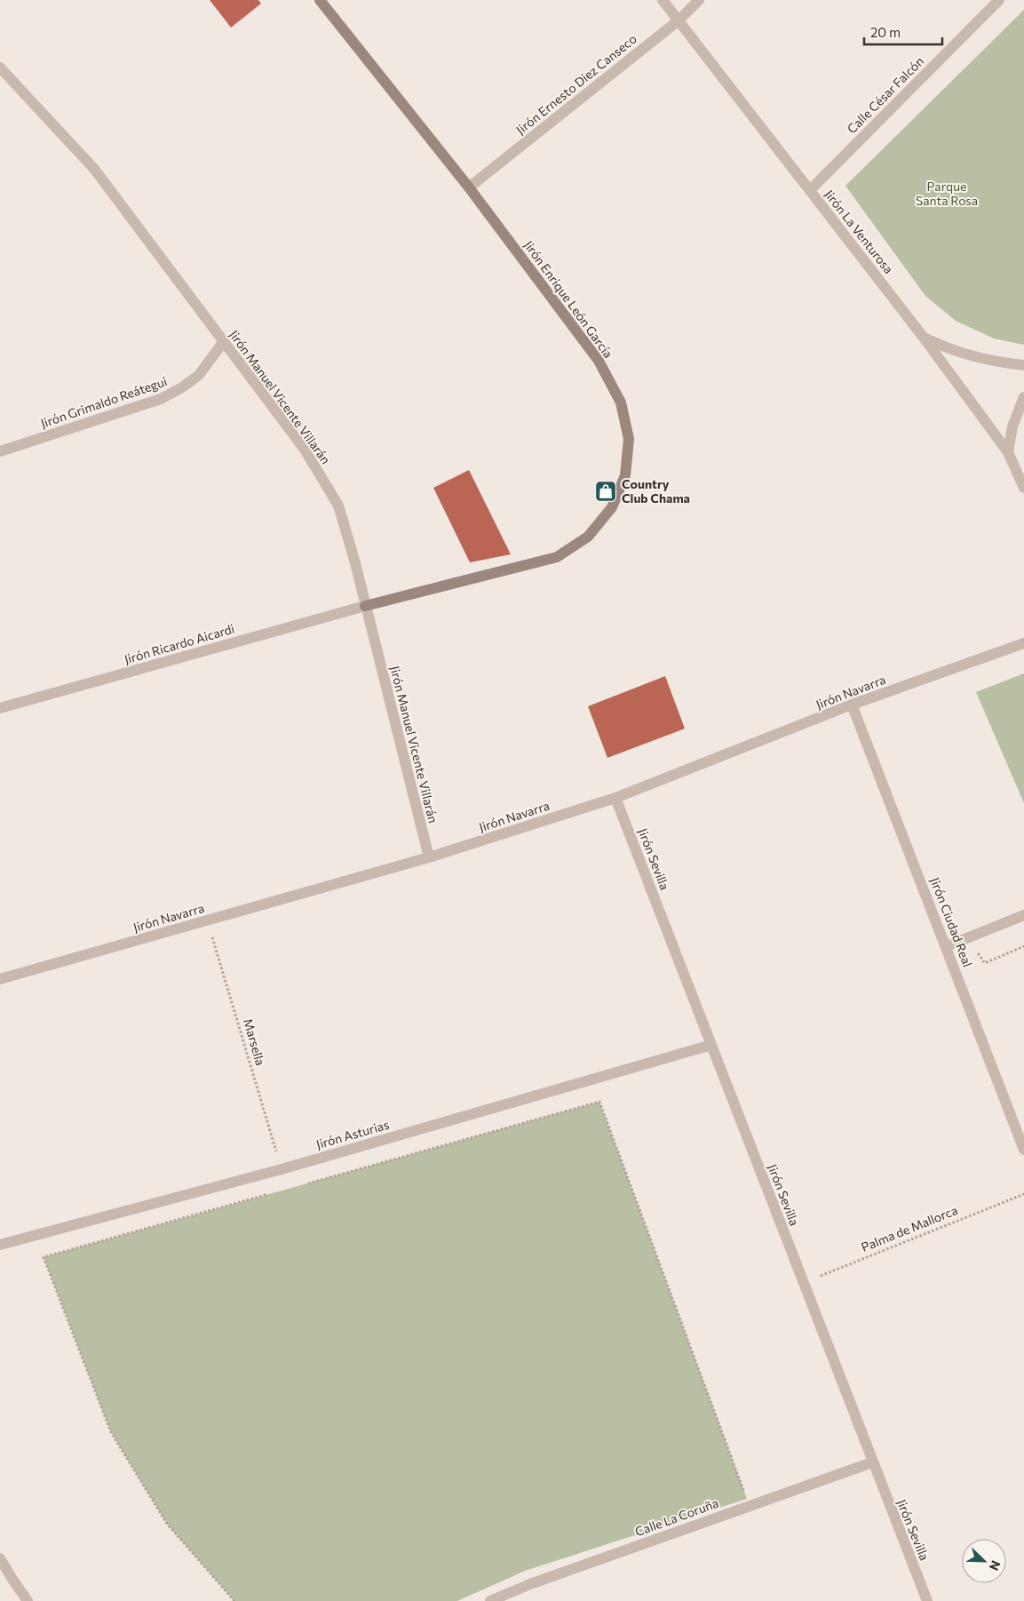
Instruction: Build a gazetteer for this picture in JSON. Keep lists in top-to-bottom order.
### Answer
{
  "streets": {
    "street": [
      "Jirón Ernesto Diez Canseco",
      "Calle César Falcón",
      "Jirón La Venturosa",
      "Jirón Enrique León García",
      "Jirón Manuel Vicente Villarán",
      "Jirón Grimaldo Reátegui",
      "Jirón Ricardo Aicardi",
      "Jirón Navarra",
      "Jirón Sevilla",
      "Jirón Ciudad Real",
      "Jirón Asturias",
      "Calle La Coruña"
    ],
    "path": ["Marsella", "Palma de Mallorca"]
  },
  "crossings": [
    ["Jirón Ernesto Diez Canseco", "Jirón La Venturosa"],
    ["Jirón Ernesto Diez Canseco", "Jirón Enrique León García"],
    ["Calle César Falcón", "Jirón La Venturosa"],
    ["Jirón Enrique León García", "Jirón Manuel Vicente Villarán"],
    ["Jirón Enrique León García", "Jirón Ricardo Aicardi"],
    ["Jirón Manuel Vicente Villarán", "Jirón Grimaldo Reátegui"],
    ["Jirón Manuel Vicente Villarán", "Jirón Ricardo Aicardi"],
    ["Jirón Manuel Vicente Villarán", "Jirón Navarra"],
    ["Jirón Navarra", "Jirón Sevilla"],
    ["Jirón Navarra", "Jirón Ciudad Real"],
    ["Jirón Navarra", "Marsella"],
    ["Jirón Sevilla", "Jirón Asturias"],
    ["Jirón Sevilla", "Palma de Mallorca"],
    ["Jirón Sevilla", "Calle La Coruña"],
    ["Marsella", "Jirón Asturias"]
  ],
  "parks": ["Parque Santa Rosa"],
  "places": {
    "shop": ["Country Club Chama"]
  },
  "scale_bar": "20 m",
  "north": "bottom right"
}
